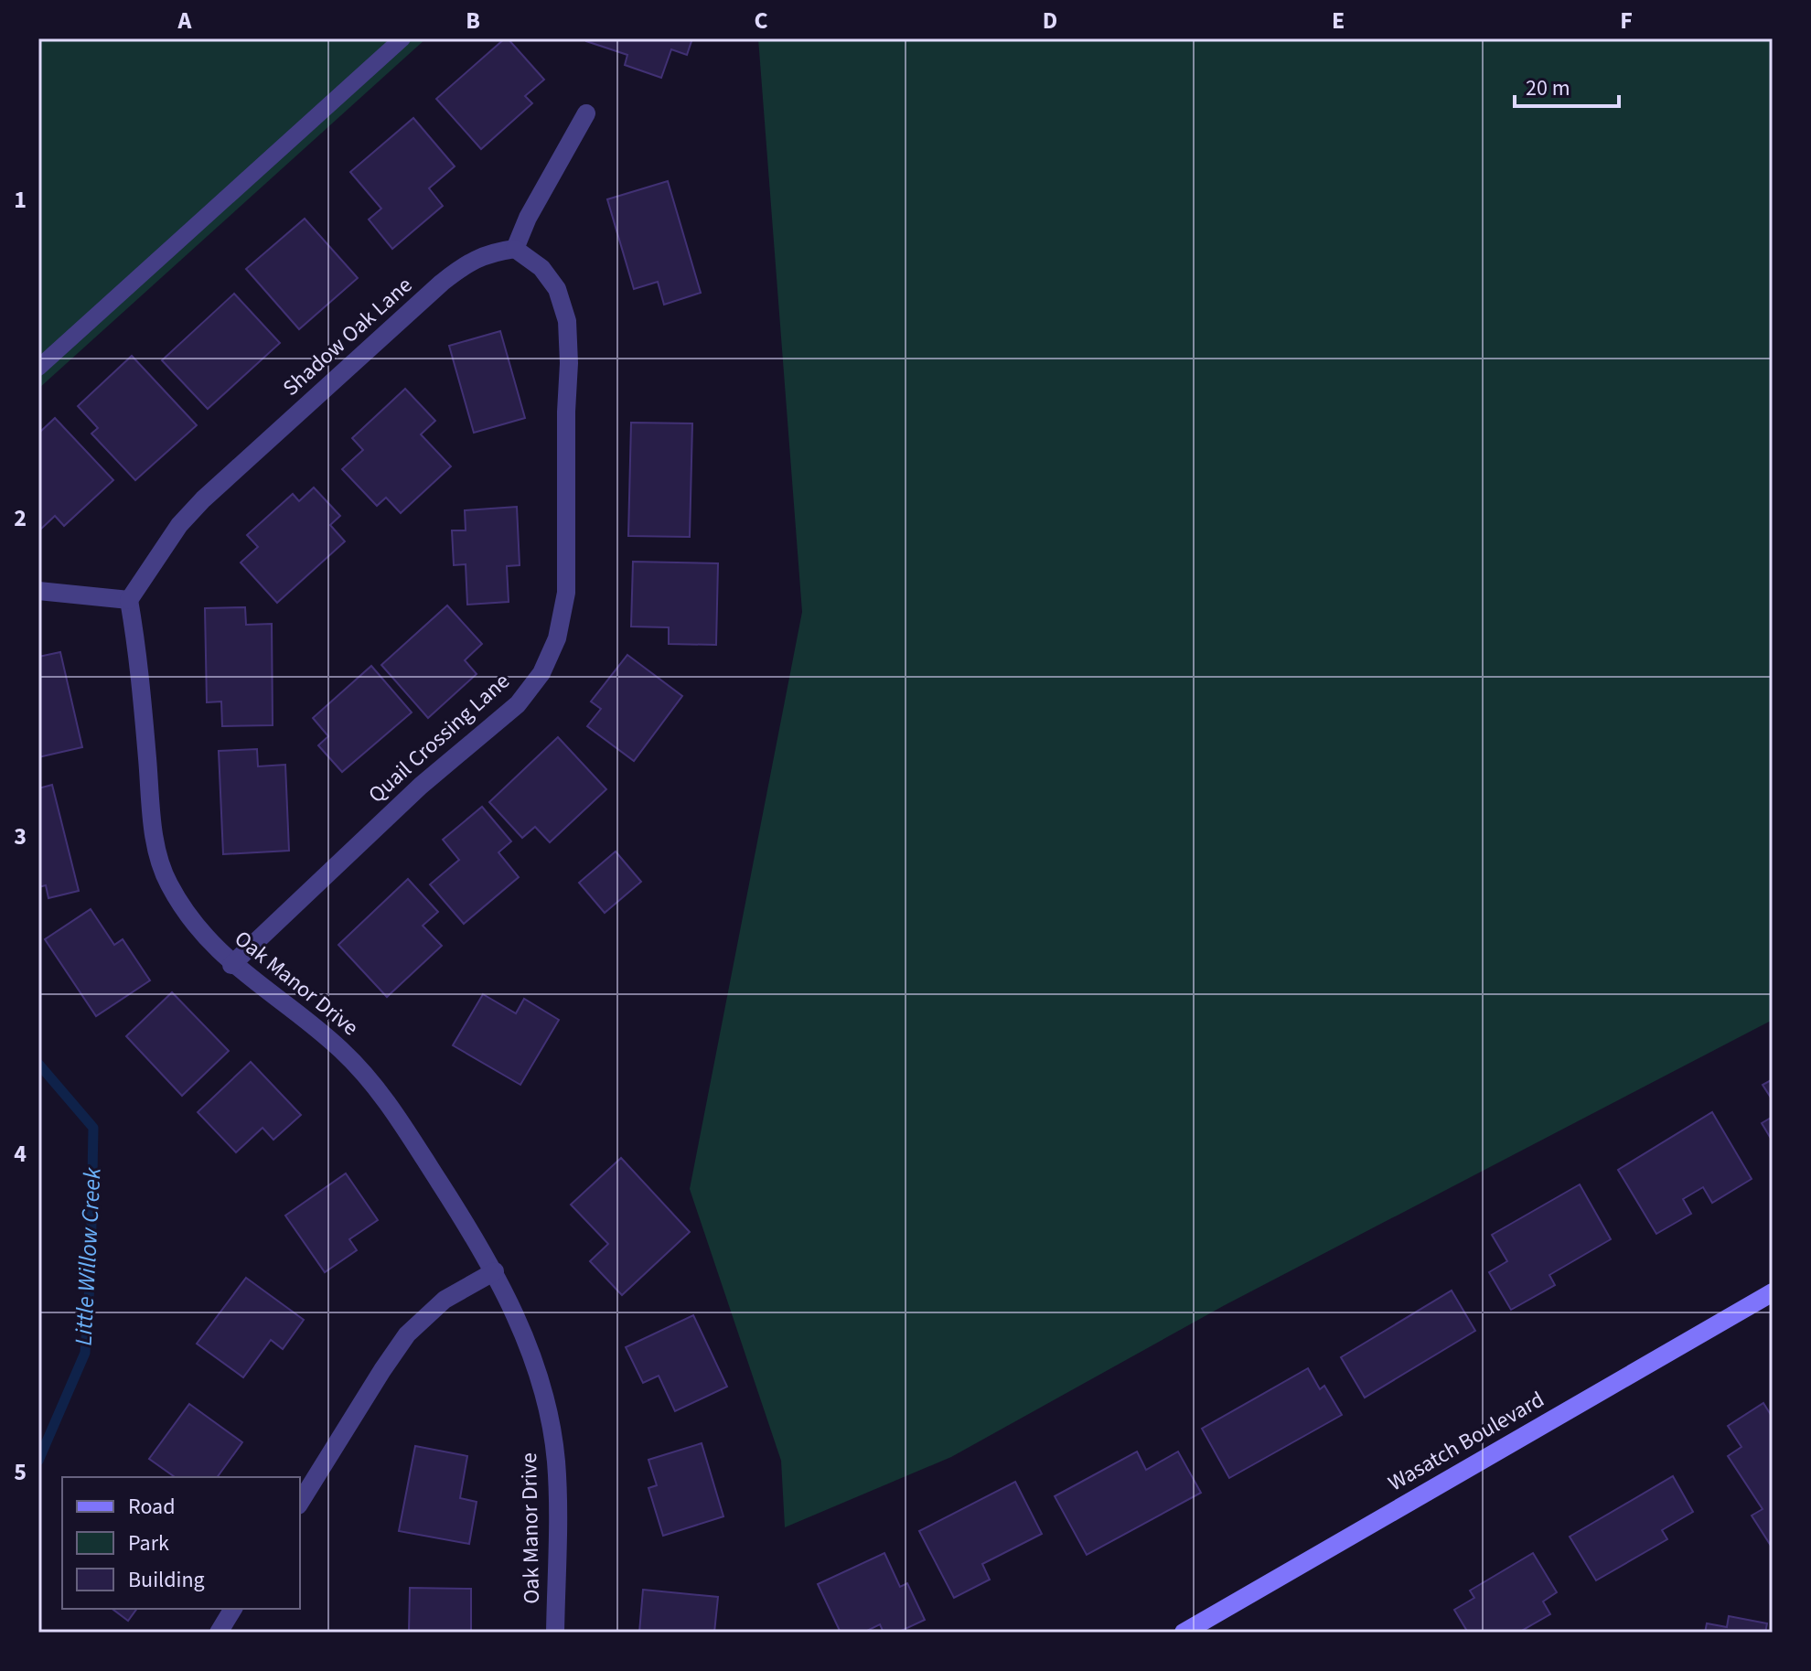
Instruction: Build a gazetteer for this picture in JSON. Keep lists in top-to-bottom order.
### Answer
{
  "streets": {
    "main road": ["Wasatch Boulevard"],
    "street": ["Shadow Oak Lane", "Quail Crossing Lane", "Oak Manor Drive"]
  },
  "crossings": [
    ["Shadow Oak Lane", "Quail Crossing Lane"],
    ["Shadow Oak Lane", "Oak Manor Drive"],
    ["Quail Crossing Lane", "Oak Manor Drive"]
  ],
  "water": ["Little Willow Creek"],
  "legend": ["Road", "Park", "Building"],
  "scale_bar": "20 m",
  "grid": {
    "columns": [
      "A",
      "B",
      "C",
      "D",
      "E",
      "F"
    ],
    "rows": [
      "1",
      "2",
      "3",
      "4",
      "5"
    ]
  }
}
